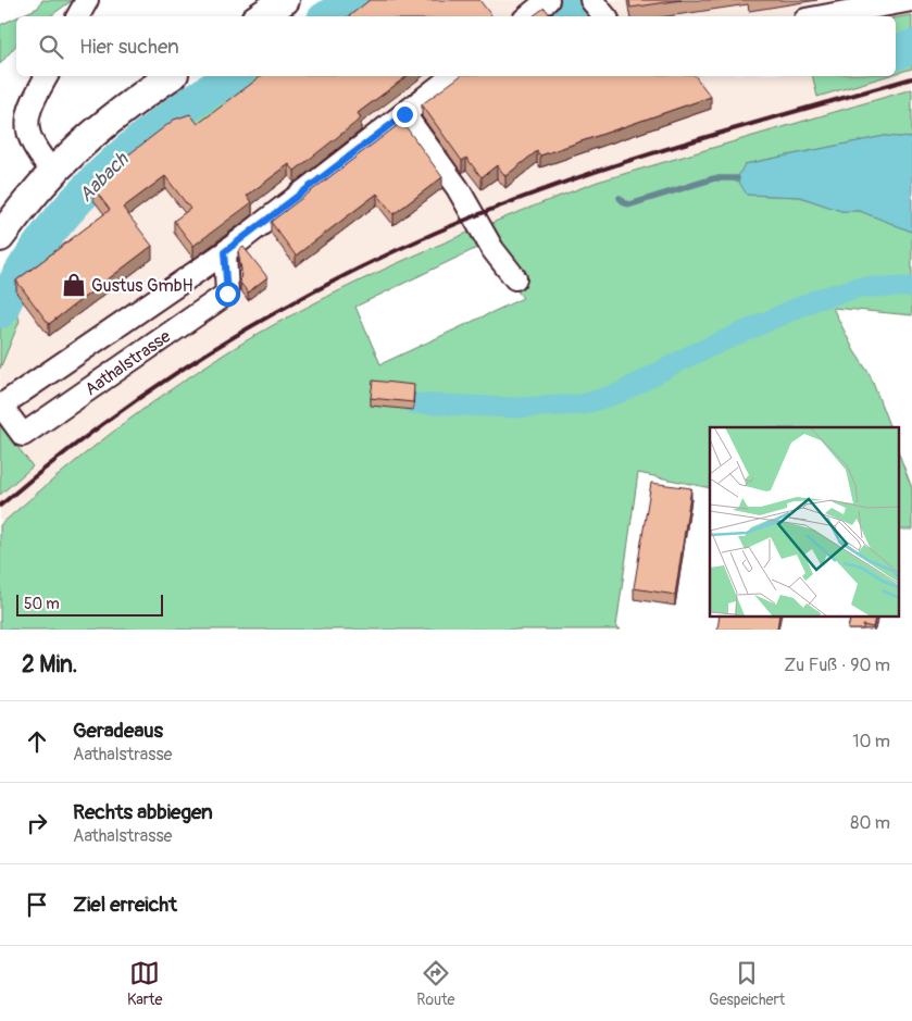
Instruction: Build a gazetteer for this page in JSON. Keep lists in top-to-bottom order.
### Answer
{
  "streets": {
    "street": ["Aathalstrasse"]
  },
  "water": ["Aabach"],
  "places": {
    "shop": ["Gustus GmbH"]
  },
  "scale_bar": "50 m",
  "page": {
    "search": "Hier suchen",
    "scale": "50 m",
    "heading": ["2 Min.", "Zu Fuß · 90 m"],
    "list": [
      ["Geradeaus", "Aathalstrasse", "10 m"],
      ["Rechts abbiegen", "Aathalstrasse", "80 m"],
      "Ziel erreicht"
    ],
    "nav": ["Karte", "Route", "Gespeichert"]
  }
}
